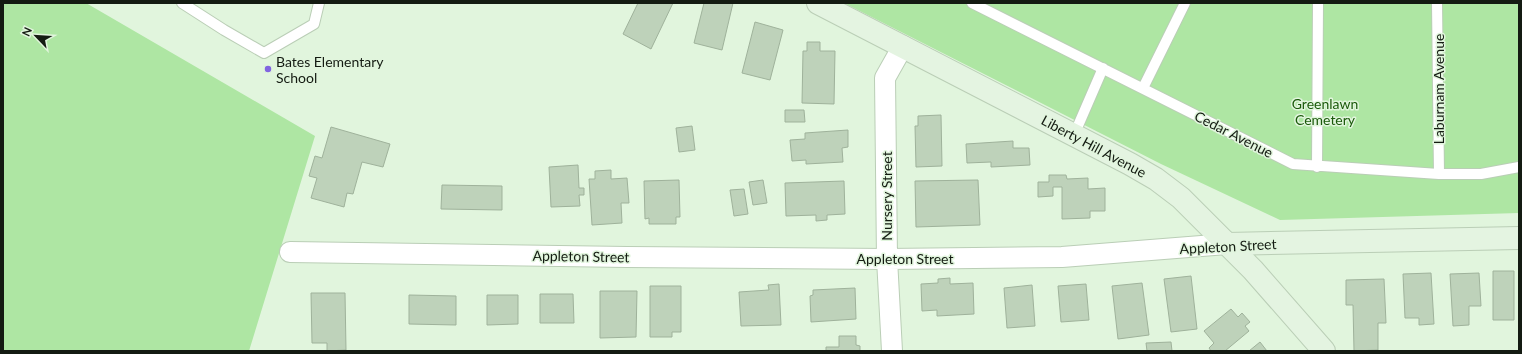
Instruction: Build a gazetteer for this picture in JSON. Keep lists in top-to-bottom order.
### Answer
{
  "streets": {
    "main road": ["Liberty Hill Avenue", "Appleton Street"],
    "street": ["Nursery Street"],
    "lane": ["Laburnam Avenue", "Cedar Avenue"]
  },
  "crossings": [
    ["Laburnam Avenue", "Cedar Avenue"],
    ["Liberty Hill Avenue", "Nursery Street"],
    ["Liberty Hill Avenue", "Appleton Street"],
    ["Nursery Street", "Appleton Street"]
  ],
  "parks": ["Greenlawn Cemetery"],
  "places": ["Bates Elementary School"],
  "north": "top left"
}
